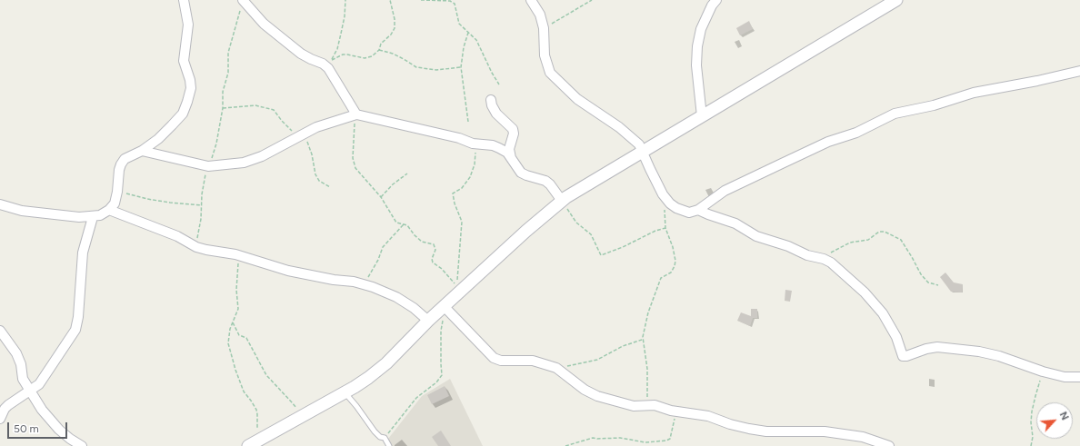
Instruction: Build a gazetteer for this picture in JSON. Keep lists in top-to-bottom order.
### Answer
{
  "scale_bar": "50 m",
  "north": "top right"
}
